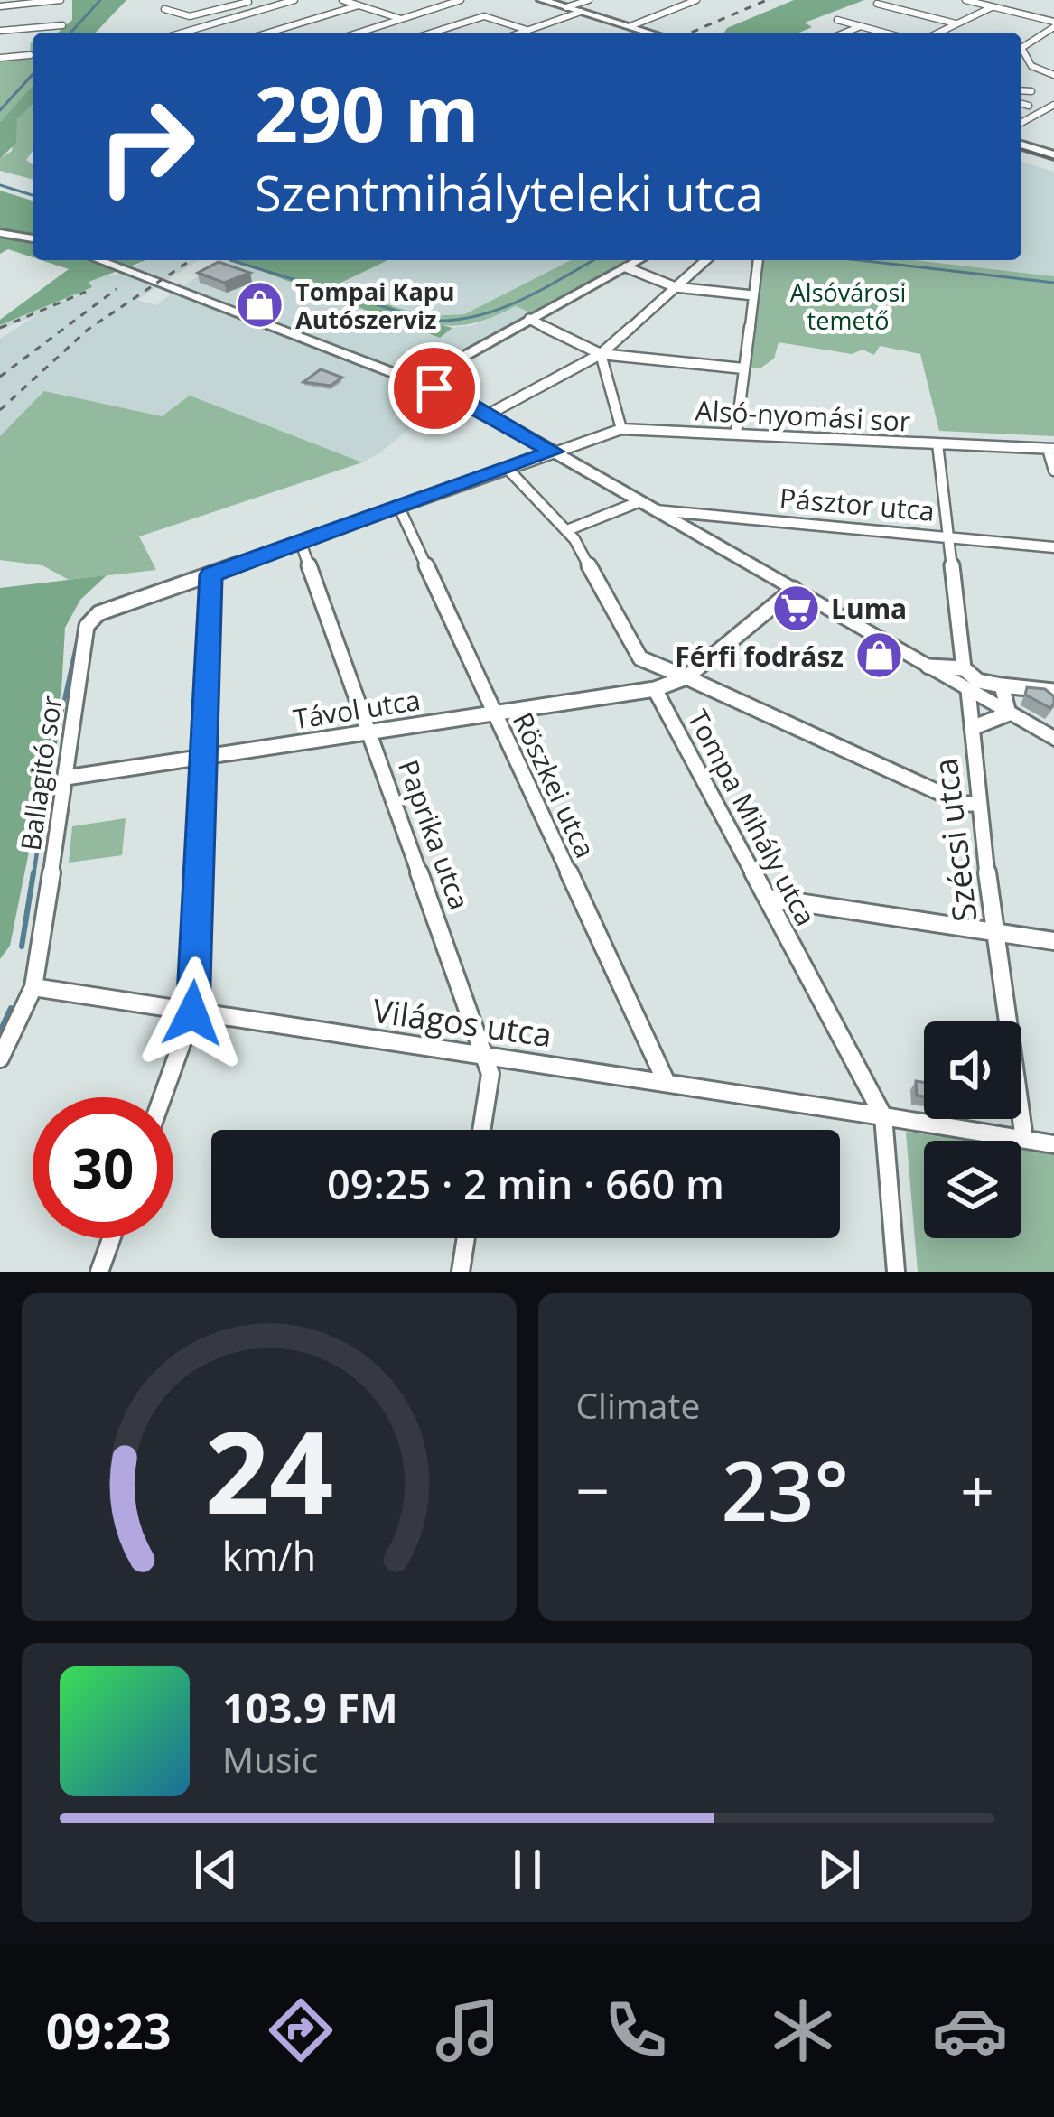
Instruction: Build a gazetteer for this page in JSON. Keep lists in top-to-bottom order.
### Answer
{
  "streets": {
    "street": [
      "Alsó-nyomási sor",
      "Pásztor utca",
      "Távol utca",
      "Ballagitó sor",
      "Röszkei utca",
      "Tompa Mihály utca",
      "Paprika utca",
      "Szécsi utca",
      "Világos utca"
    ]
  },
  "crossings": [
    ["Alsó-nyomási sor", "Ballagitó sor"],
    ["Alsó-nyomási sor", "Röszkei utca"],
    ["Alsó-nyomási sor", "Tompa Mihály utca"],
    ["Alsó-nyomási sor", "Paprika utca"],
    ["Távol utca", "Ballagitó sor"],
    ["Távol utca", "Röszkei utca"],
    ["Távol utca", "Tompa Mihály utca"],
    ["Távol utca", "Paprika utca"],
    ["Ballagitó sor", "Világos utca"],
    ["Röszkei utca", "Világos utca"],
    ["Tompa Mihály utca", "Világos utca"],
    ["Paprika utca", "Világos utca"],
    ["Szécsi utca", "Világos utca"]
  ],
  "parks": ["Alsóvárosi temető"],
  "places": {
    "shop": ["Tompai Kapu Autószerviz", "Férfi fodrász"],
    "supermarket": ["Luma"]
  },
  "page": {
    "turn": ["290 m", "Szentmihályteleki utca"],
    "limit": "30",
    "trip": "09:25 · 2 min · 660 m",
    "tile": "Climate",
    "heat": ["−", "23°", "+"],
    "song": ["103.9 FM", "Music"],
    "tabs": "09:23",
    "gauge": ["24", "km/h"]
  }
}
